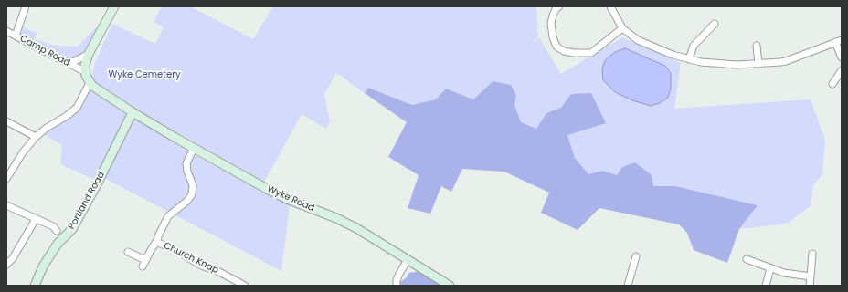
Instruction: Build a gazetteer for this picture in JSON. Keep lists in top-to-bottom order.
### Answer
{
  "streets": {
    "main road": ["Wyke Road", "Portland Road"],
    "street": ["Camp Road", "Church Knap"]
  },
  "crossings": [
    ["Wyke Road", "Portland Road"],
    ["Wyke Road", "Church Knap"]
  ],
  "parks": ["Wyke Cemetery"]
}
